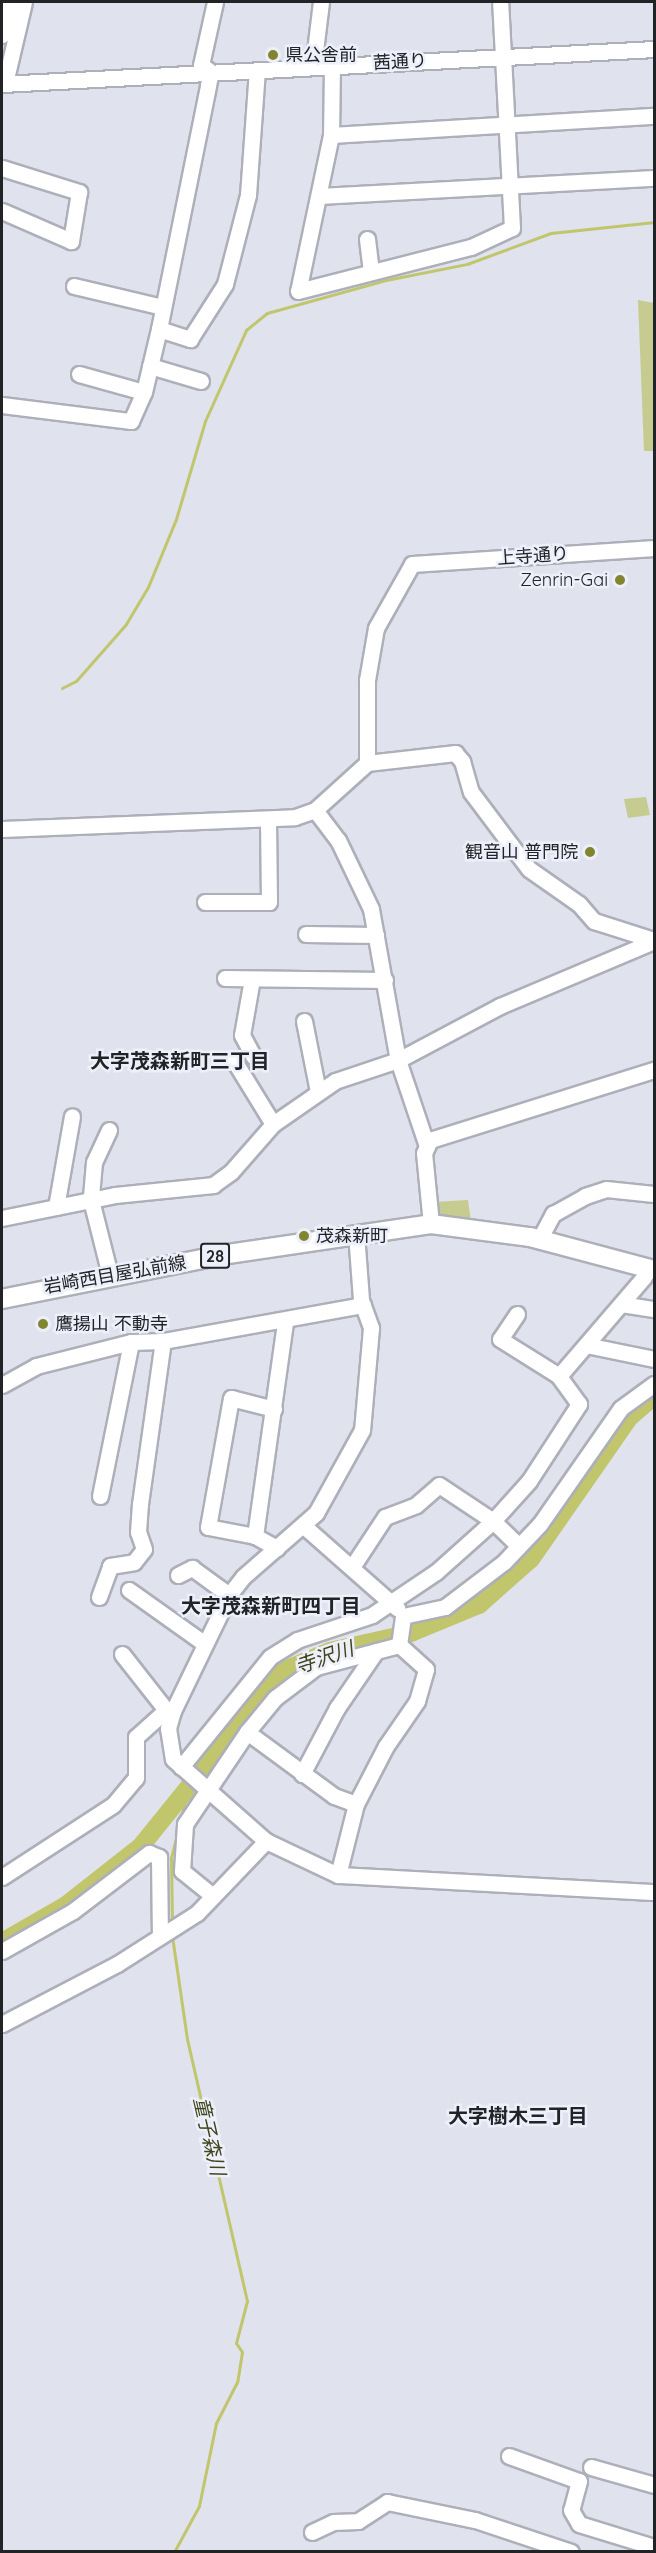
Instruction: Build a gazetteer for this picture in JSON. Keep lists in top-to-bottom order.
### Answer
{
  "streets": {
    "main road": ["28", "岩崎西目屋弘前線"],
    "street": ["茜通り", "上寺通り"]
  },
  "districts": ["大字茂森新町三丁目", "大字茂森新町四丁目", "大字樹木三丁目"],
  "water": ["寺沢川", "童子森川"],
  "places": [
    "県公舎前",
    "Zenrin-Gai",
    "観音山 普門院",
    "茂森新町",
    "鷹揚山 不動寺"
  ]
}
